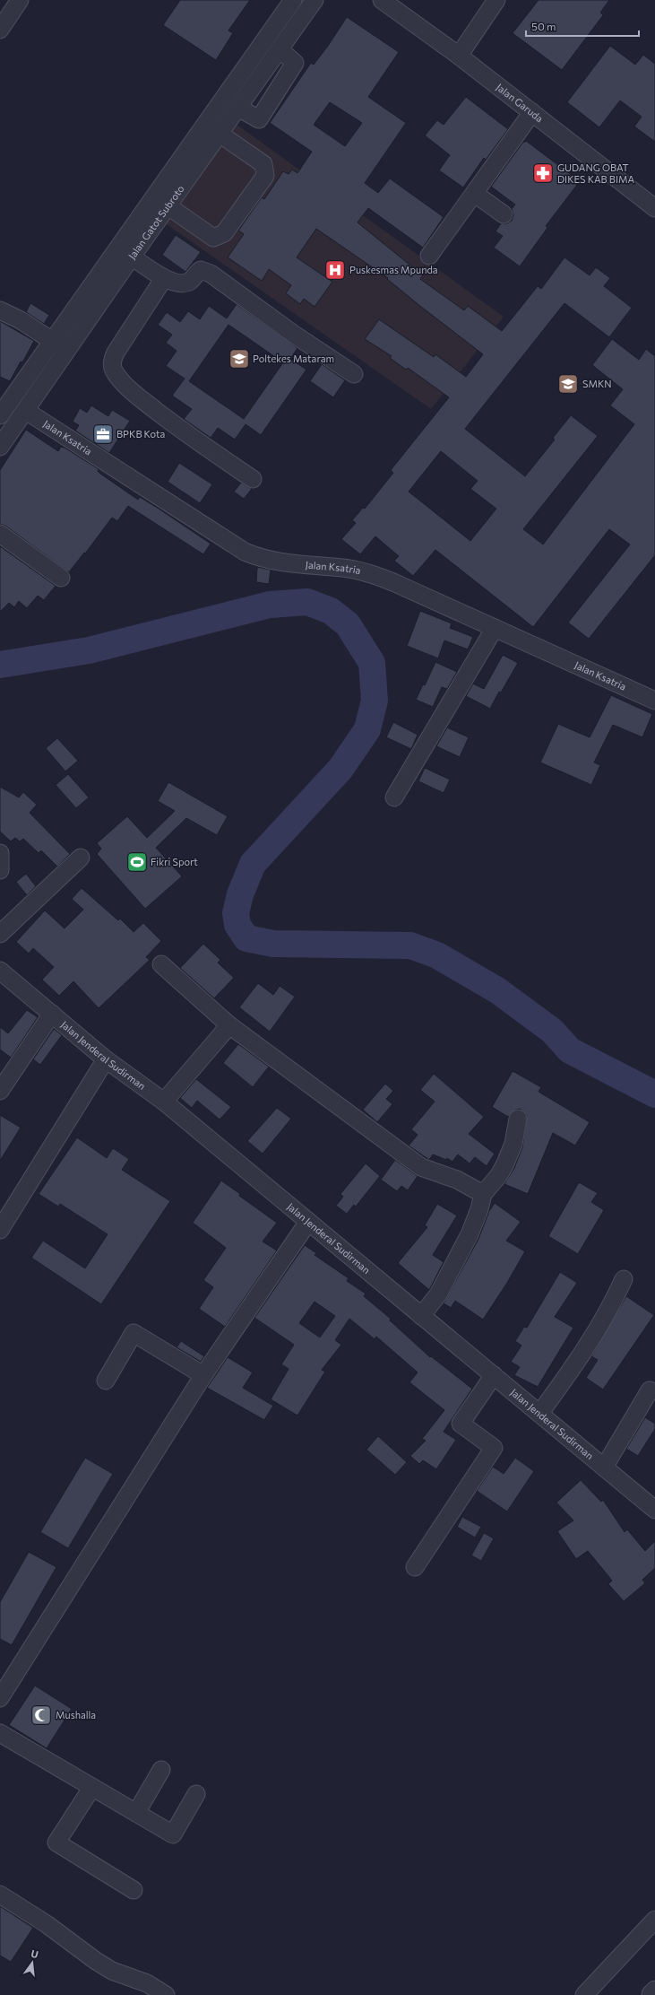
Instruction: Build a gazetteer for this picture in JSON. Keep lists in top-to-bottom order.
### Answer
{
  "streets": {
    "street": [
      "Jalan Garuda",
      "Jalan Gatot Subroto",
      "Jalan Ksatria",
      "Jalan Jenderal Sudirman"
    ]
  },
  "crossings": [
    ["Jalan Gatot Subroto", "Jalan Ksatria"]
  ],
  "places": {
    "pharmacy": ["GUDANG OBAT DIKES KAB BIMA"],
    "hospital": ["Puskesmas Mpunda"],
    "school or university": ["Poltekes Mataram", "SMKN"],
    "office": ["BPKB Kota"],
    "sports": ["Fikri Sport"],
    "mosque": ["Mushalla"]
  },
  "scale_bar": "50 m",
  "north": "top"
}
